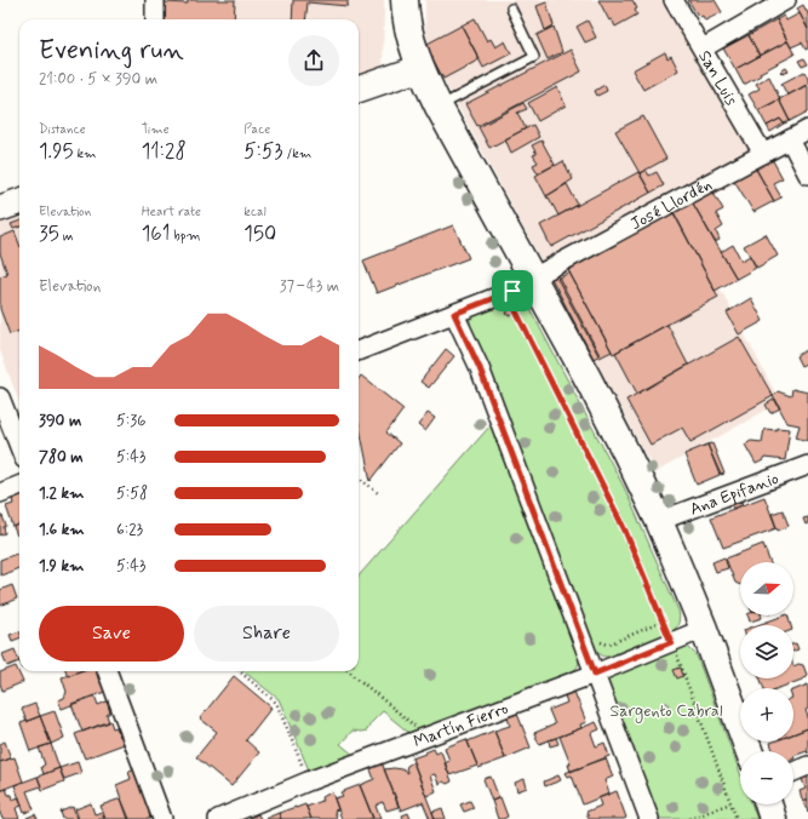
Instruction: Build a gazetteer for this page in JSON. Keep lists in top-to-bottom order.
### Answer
{
  "streets": {
    "street": [
      "San Luis",
      "José Llordén",
      "Ana Epifanio",
      "Martín Fierro"
    ]
  },
  "crossings": [
    ["San Luis", "José Llordén"]
  ],
  "parks": ["Sargento Cabral"],
  "north": "right",
  "page": {
    "heading": ["Evening run", "21:00 · 5 × 390 m"],
    "stats": [
      ["Distance", "1.95 km"],
      ["Time", "11:28"],
      ["Pace", "5:53 /km"],
      ["Elevation", "35 m"],
      ["Heart rate", "161 bpm"],
      ["kcal", "150"]
    ],
    "chart": ["Elevation", "37–43 m"],
    "list": [
      {
        "name": "390 m",
        "note": "5:36"
      },
      {
        "name": "780 m",
        "note": "5:43"
      },
      {
        "name": "1.2 km",
        "note": "5:58"
      },
      {
        "name": "1.6 km",
        "note": "6:23"
      },
      {
        "name": "1.9 km",
        "note": "5:43"
      }
    ],
    "map_buttons": ["+", "−"],
    "buttons": ["Save", "Share"]
  }
}
